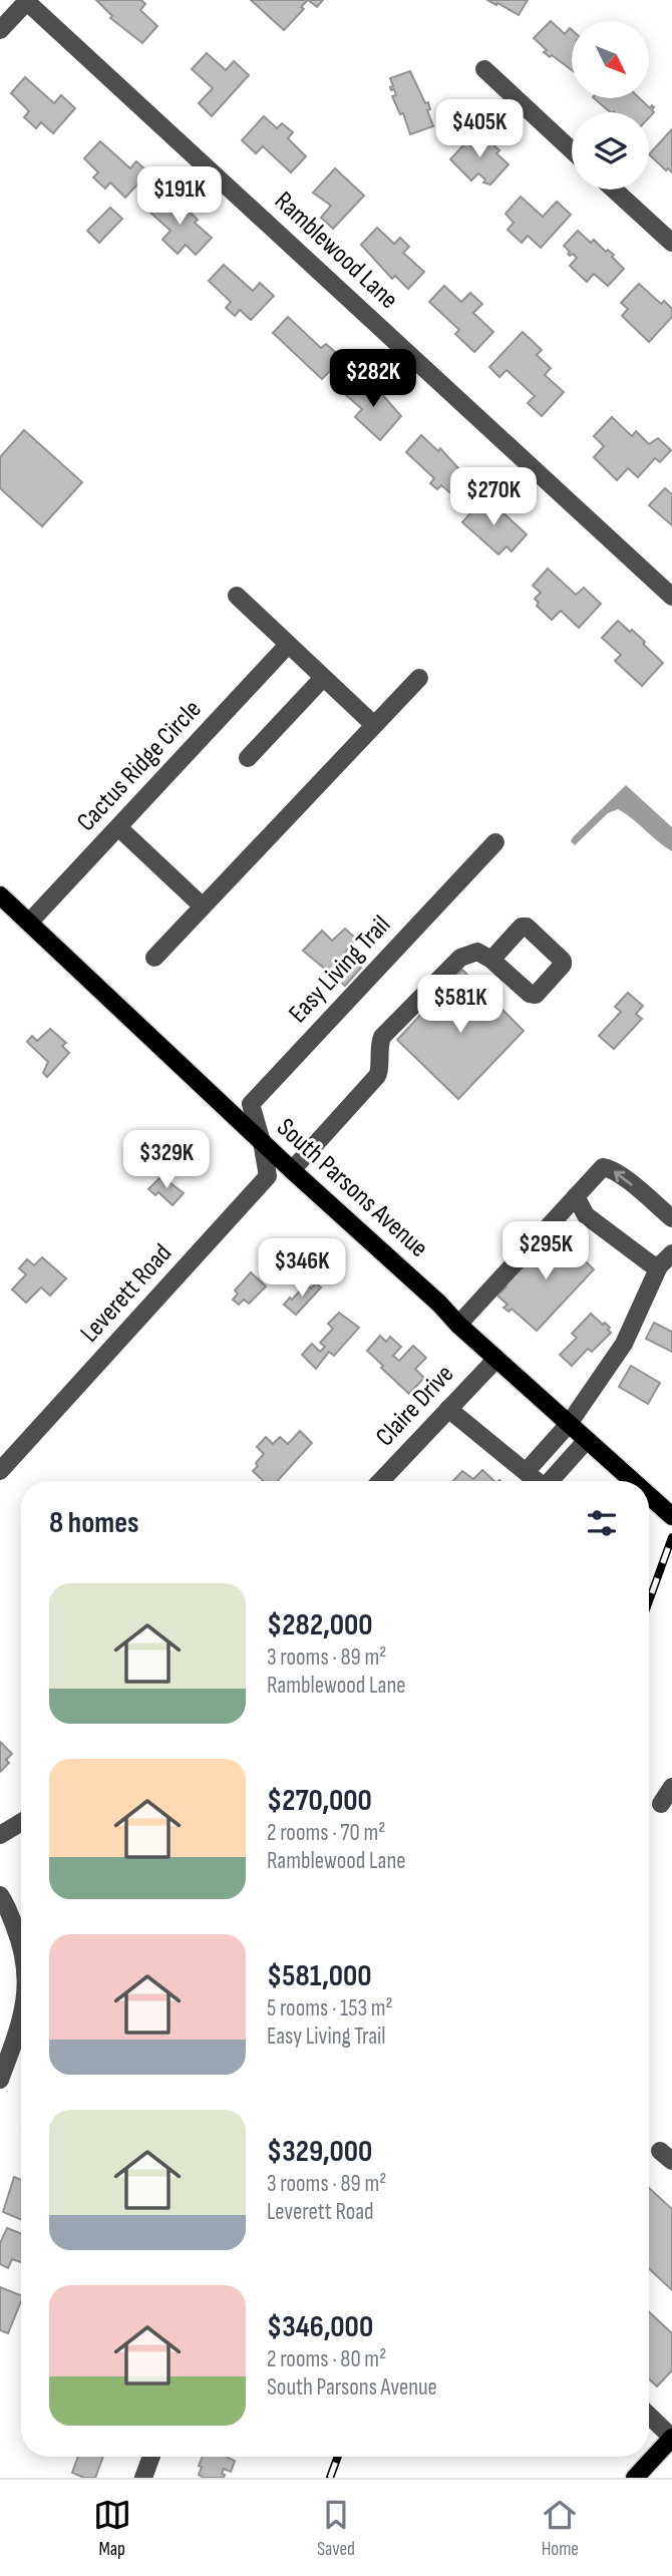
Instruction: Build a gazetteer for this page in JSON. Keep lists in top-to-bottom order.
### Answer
{
  "streets": {
    "main road": ["South Parsons Avenue"],
    "street": [
      "Ramblewood Lane",
      "Cactus Ridge Circle",
      "Easy Living Trail",
      "Leverett Road",
      "Claire Drive"
    ]
  },
  "crossings": [
    ["Cactus Ridge Circle", "South Parsons Avenue"],
    ["Easy Living Trail", "South Parsons Avenue"],
    ["Easy Living Trail", "Leverett Road"],
    ["South Parsons Avenue", "Leverett Road"],
    ["South Parsons Avenue", "Claire Drive"]
  ],
  "north": "bottom right",
  "page": {
    "price": [
      "$405K",
      "$191K",
      "$282K",
      "$270K",
      "$581K",
      "$329K",
      "$295K",
      "$346K"
    ],
    "heading": "8 homes",
    "list": [
      {
        "name": "$282,000",
        "note": "3 rooms · 89 m² · Ramblewood Lane"
      },
      {
        "name": "$270,000",
        "note": "2 rooms · 70 m² · Ramblewood Lane"
      },
      {
        "name": "$581,000",
        "note": "5 rooms · 153 m² · Easy Living Trail"
      },
      {
        "name": "$329,000",
        "note": "3 rooms · 89 m² · Leverett Road"
      },
      {
        "name": "$346,000",
        "note": "2 rooms · 80 m² · South Parsons Avenue"
      }
    ],
    "tabs": ["Map", "Saved", "Home"]
  }
}
